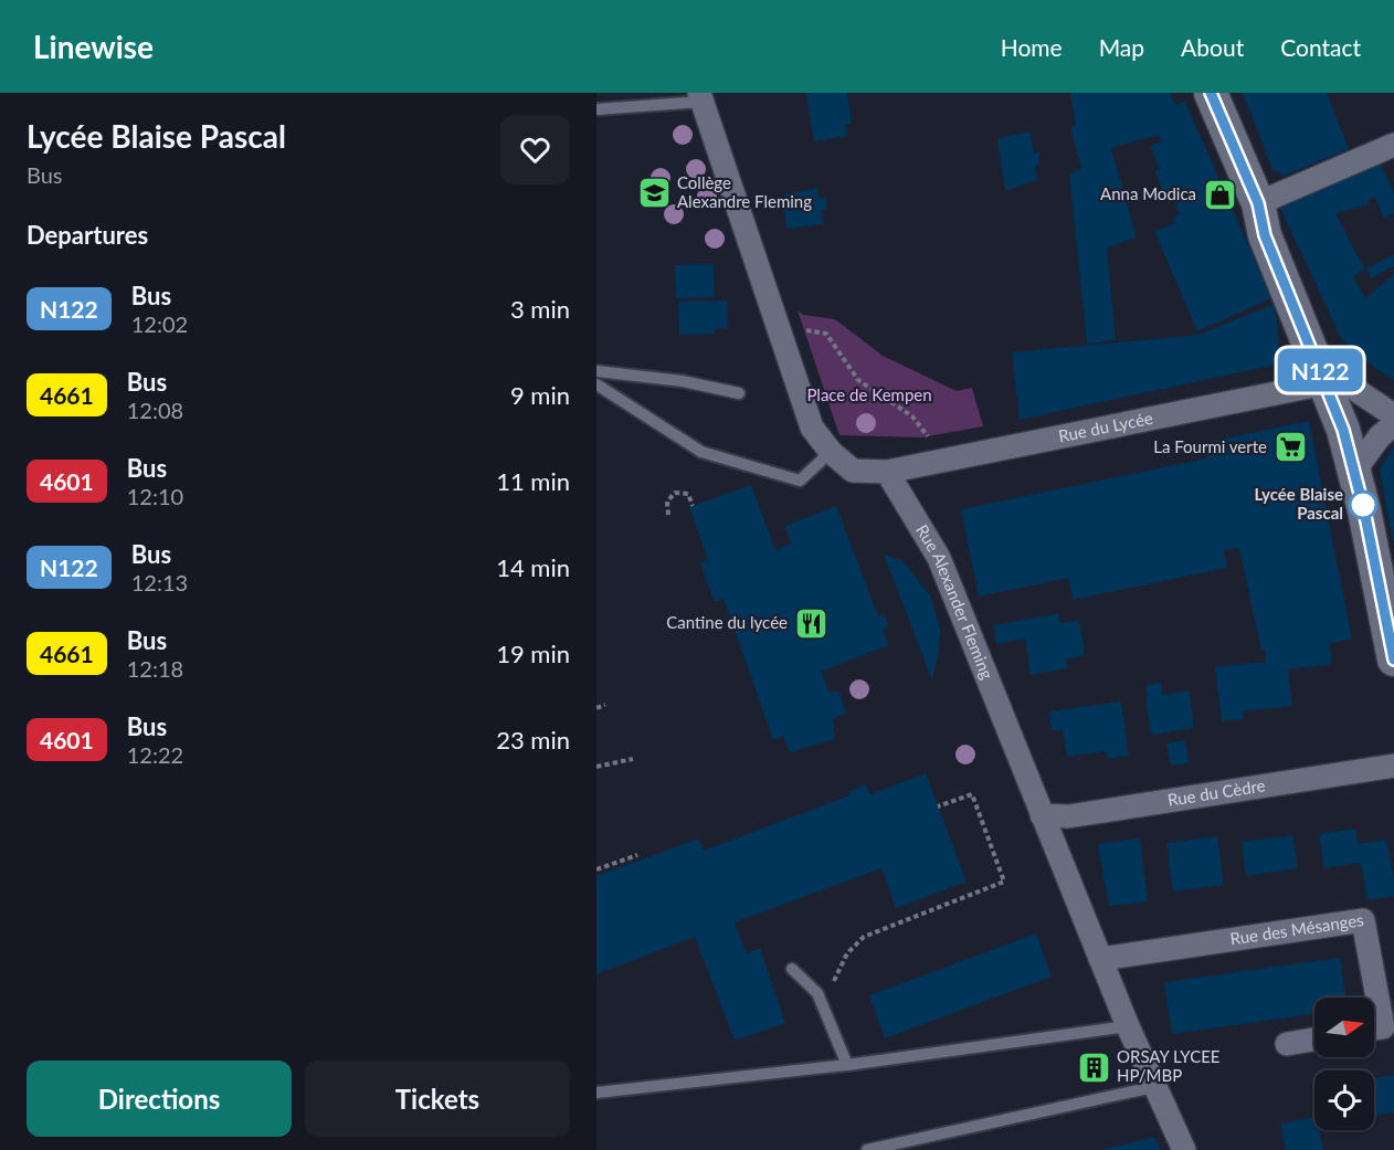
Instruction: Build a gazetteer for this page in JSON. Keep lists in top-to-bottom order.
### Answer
{
  "streets": {
    "street": [
      "Rue du Lycée",
      "Rue Alexander Fleming",
      "Rue du Cèdre",
      "Rue des Mésanges"
    ]
  },
  "crossings": [
    ["Rue du Lycée", "Rue Alexander Fleming"],
    ["Rue Alexander Fleming", "Rue du Cèdre"],
    ["Rue Alexander Fleming", "Rue des Mésanges"]
  ],
  "parks": ["Place de Kempen"],
  "places": {
    "school or university": ["Collège Alexandre Fleming"],
    "shop": ["Anna Modica"],
    "supermarket": ["La Fourmi verte"],
    "other": ["Lycée Blaise Pascal"],
    "restaurant": ["Cantine du lycée"],
    "building": ["ORSAY LYCEE HP/MBP"]
  },
  "lines": ["bus line N122"],
  "north": "right",
  "page": {
    "header": "Linewise",
    "nav": [
      "Home",
      "Map",
      "About",
      "Contact"
    ],
    "heading": [
      ["Lycée Blaise Pascal", "Bus"],
      "Departures"
    ],
    "on_map": "N122",
    "list": [
      {
        "mark": "N122",
        "name": "Bus",
        "note": "12:02",
        "value": "3 min"
      },
      {
        "mark": "4661",
        "name": "Bus",
        "note": "12:08",
        "value": "9 min"
      },
      {
        "mark": "4601",
        "name": "Bus",
        "note": "12:10",
        "value": "11 min"
      },
      {
        "mark": "N122",
        "name": "Bus",
        "note": "12:13",
        "value": "14 min"
      },
      {
        "mark": "4661",
        "name": "Bus",
        "note": "12:18",
        "value": "19 min"
      },
      {
        "mark": "4601",
        "name": "Bus",
        "note": "12:22",
        "value": "23 min"
      }
    ],
    "buttons": ["Directions", "Tickets"]
  }
}
